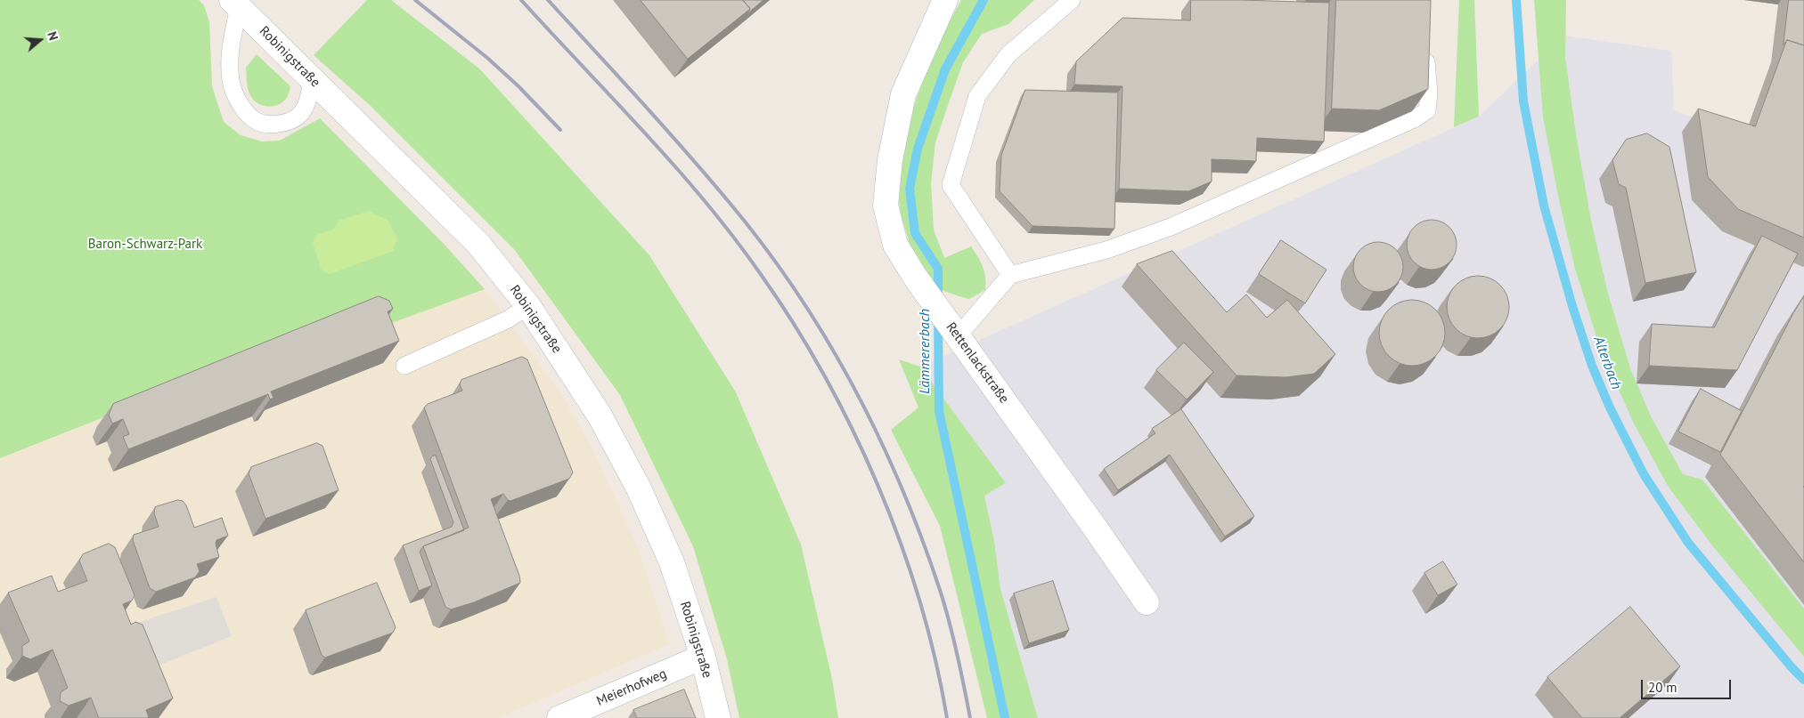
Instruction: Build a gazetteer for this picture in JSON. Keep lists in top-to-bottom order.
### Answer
{
  "streets": {
    "street": ["Robinigstraße", "Rettenlackstraße", "Meierhofweg"]
  },
  "crossings": [
    ["Robinigstraße", "Meierhofweg"]
  ],
  "water": ["Lämmererbach", "Alterbach"],
  "parks": ["Baron-Schwarz-Park"],
  "scale_bar": "20 m",
  "north": "right"
}
